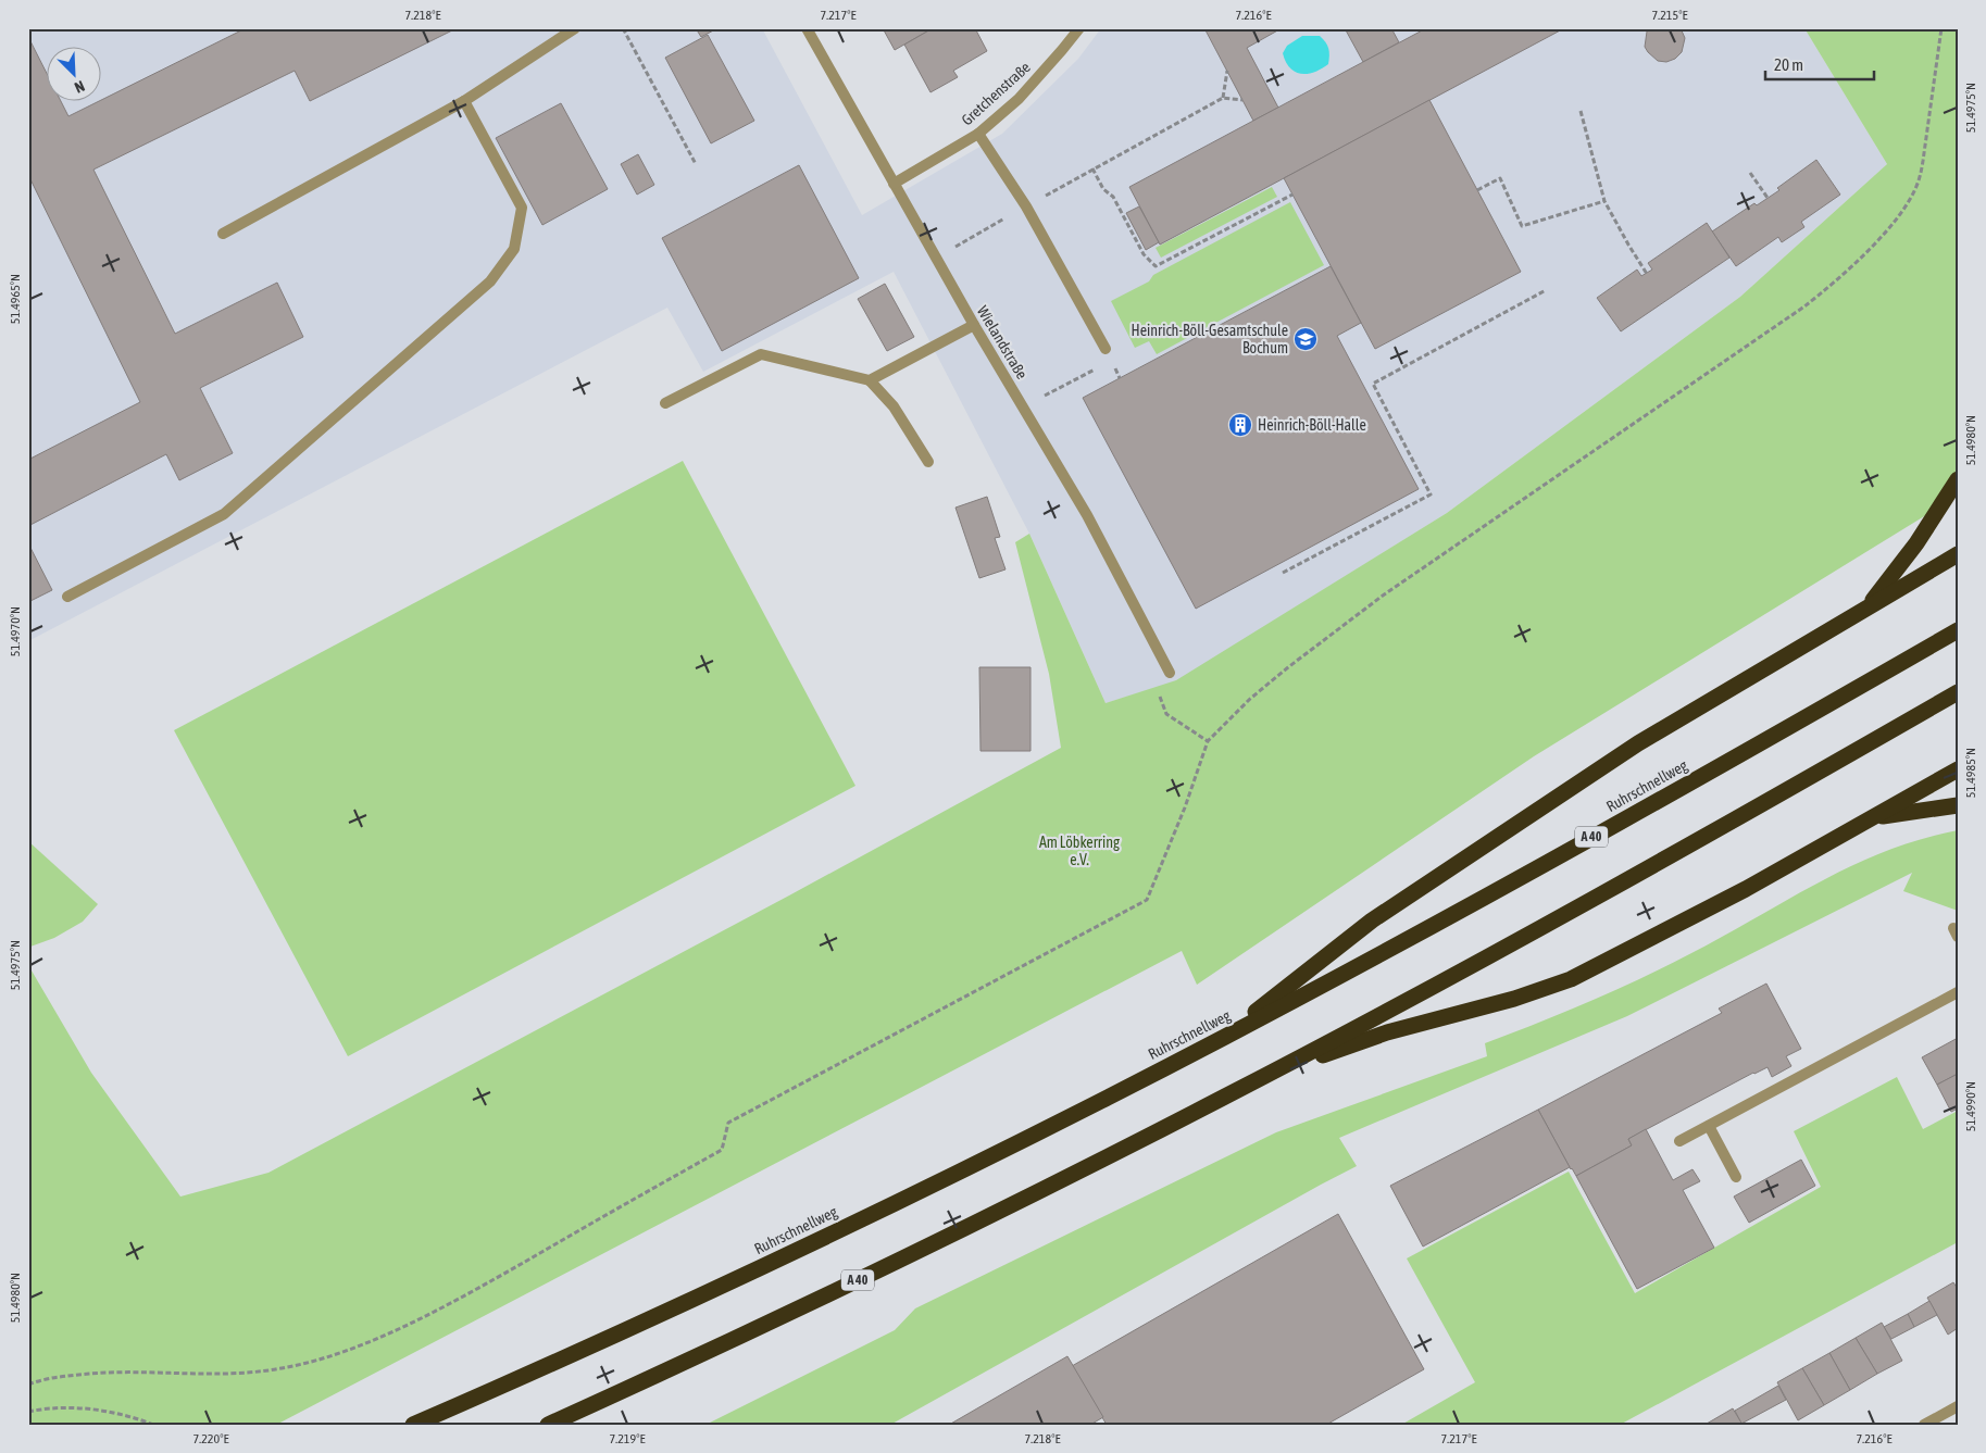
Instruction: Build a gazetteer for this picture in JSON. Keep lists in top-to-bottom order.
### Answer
{
  "streets": {
    "highway": ["Ruhrschnellweg", "A 40"],
    "street": ["Gretchenstraße", "Wielandstraße"]
  },
  "crossings": [
    ["Gretchenstraße", "Wielandstraße"]
  ],
  "parks": ["Am Löbkerring e.V."],
  "places": {
    "school or university": ["Heinrich-Böll-Gesamtschule Bochum"],
    "building": ["Heinrich-Böll-Halle"]
  },
  "scale_bar": "20 m",
  "north": "bottom right",
  "coordinates": [
    "7.218°E",
    "7.217°E",
    "7.216°E",
    "7.215°E",
    "51.4975°N",
    "51.4965°N",
    "51.4980°N",
    "51.4970°N",
    "51.4985°N",
    "51.4990°N",
    "7.220°E",
    "7.219°E"
  ]
}
